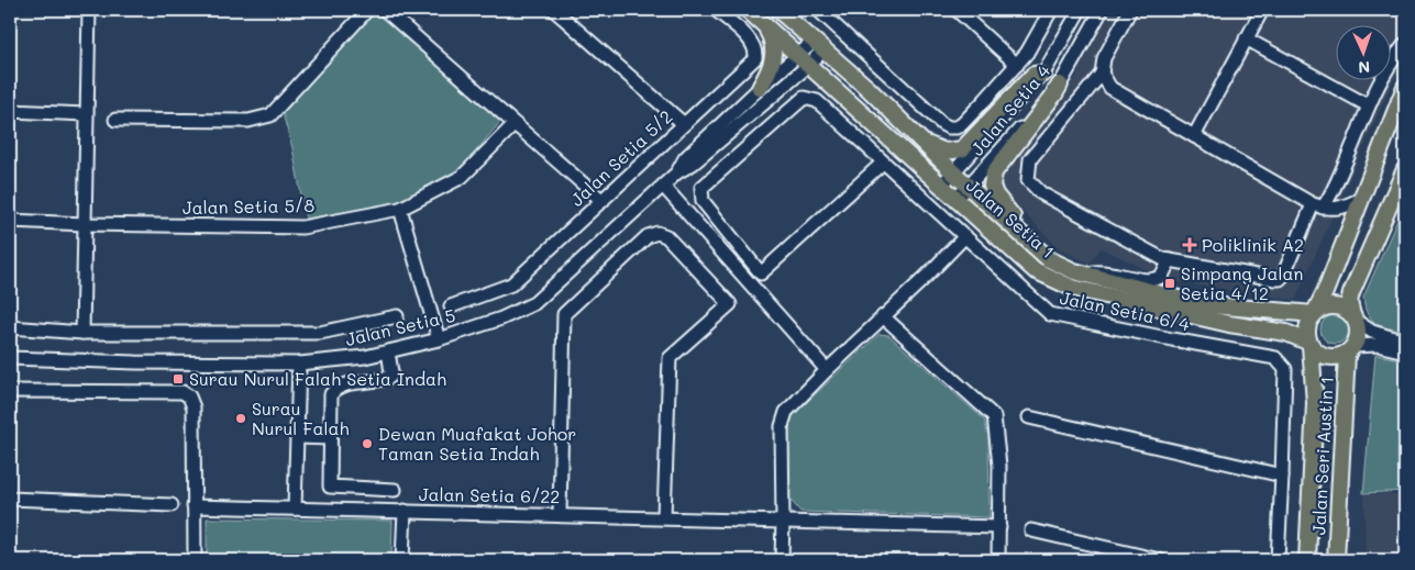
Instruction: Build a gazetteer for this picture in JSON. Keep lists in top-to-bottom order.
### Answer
{
  "streets": {
    "main road": ["Jalan Setia 1", "Jalan Seri Austin 1"],
    "street": [
      "Jalan Setia 4",
      "Jalan Setia 5/2",
      "Jalan Setia 5/8",
      "Jalan Setia 6/4",
      "Jalan Setia 5",
      "Jalan Setia 6/22"
    ]
  },
  "crossings": [
    ["Jalan Setia 4", "Jalan Setia 1"],
    ["Jalan Setia 1", "Jalan Setia 5"],
    ["Jalan Setia 1", "Jalan Seri Austin 1"]
  ],
  "places": {
    "health": ["Poliklinik A2"],
    "transit": ["Simpang Jalan Setia 4/12", "Surau Nurul Falah Setia Indah"],
    "other": ["Surau Nurul Falah", "Dewan Muafakat Johor Taman Setia Indah"]
  },
  "north": "bottom"
}
